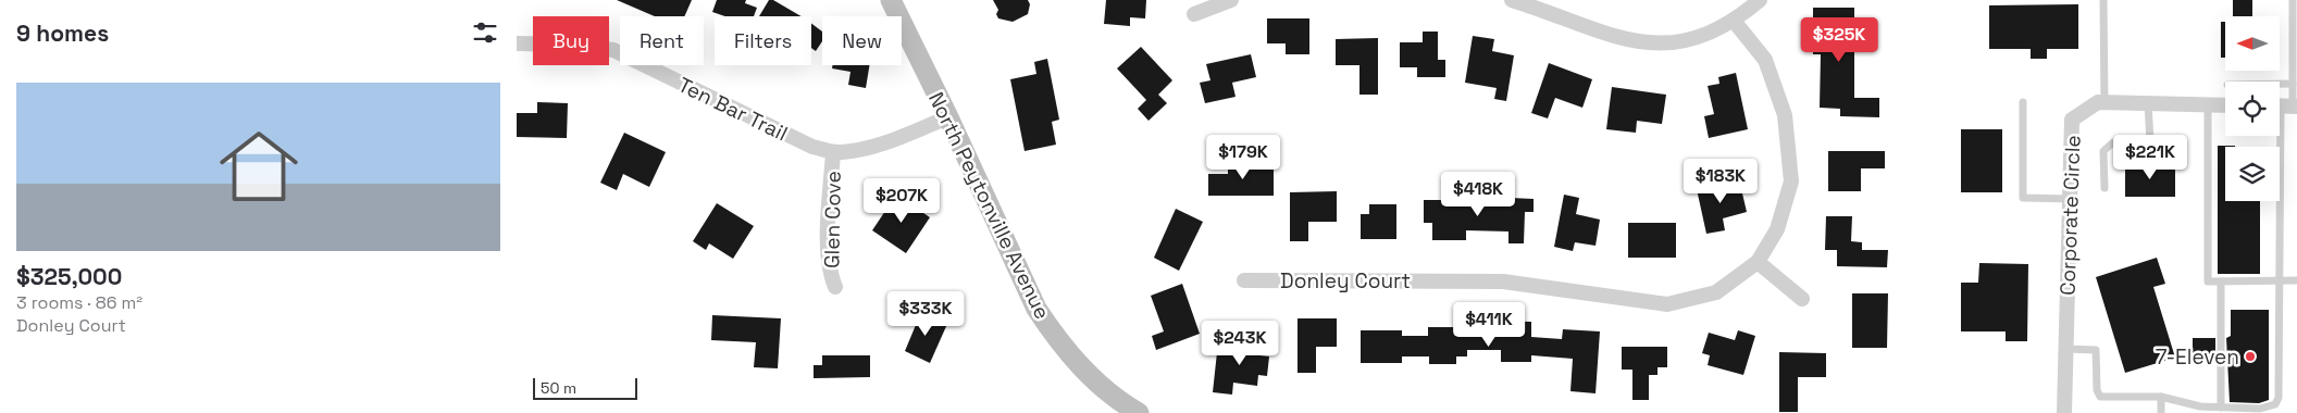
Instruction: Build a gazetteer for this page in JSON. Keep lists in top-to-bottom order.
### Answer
{
  "streets": {
    "street": [
      "Ten Bar Trail",
      "North Peytonville Avenue",
      "Corporate Circle",
      "Glen Cove",
      "Donley Court"
    ]
  },
  "crossings": [
    ["Ten Bar Trail", "North Peytonville Avenue"],
    ["Ten Bar Trail", "Glen Cove"]
  ],
  "places": ["7-Eleven"],
  "scale_bar": "50 m",
  "north": "left",
  "page": {
    "heading": "9 homes",
    "chip": [
      "Buy",
      "Rent",
      "Filters",
      "New"
    ],
    "price": [
      "$325K",
      "$179K",
      "$221K",
      "$183K",
      "$418K",
      "$207K",
      "$333K",
      "$411K",
      "$243K"
    ],
    "list": [
      {
        "name": "$325,000",
        "note": "3 rooms · 86 m² · Donley Court"
      }
    ],
    "scale": "50 m"
  }
}
